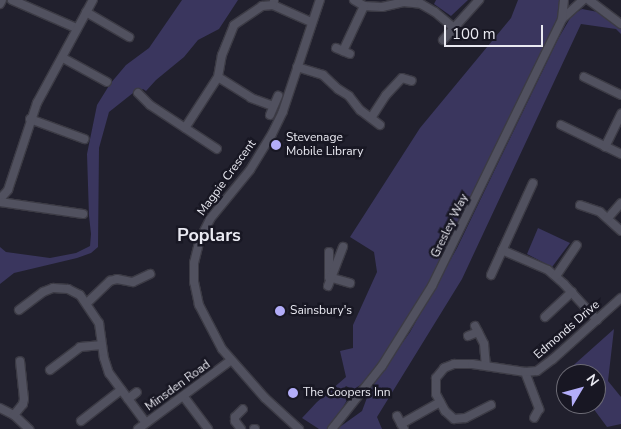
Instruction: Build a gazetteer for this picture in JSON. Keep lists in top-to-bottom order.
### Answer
{
  "streets": {
    "street": [
      "Magpie Crescent",
      "Gresley Way",
      "Edmonds Drive",
      "Minsden Road"
    ]
  },
  "crossings": [
    ["Magpie Crescent", "Minsden Road"]
  ],
  "districts": ["Poplars"],
  "places": ["Stevenage Mobile Library", "Sainsbury's", "The Coopers Inn"],
  "scale_bar": "100 m",
  "north": "top right"
}
